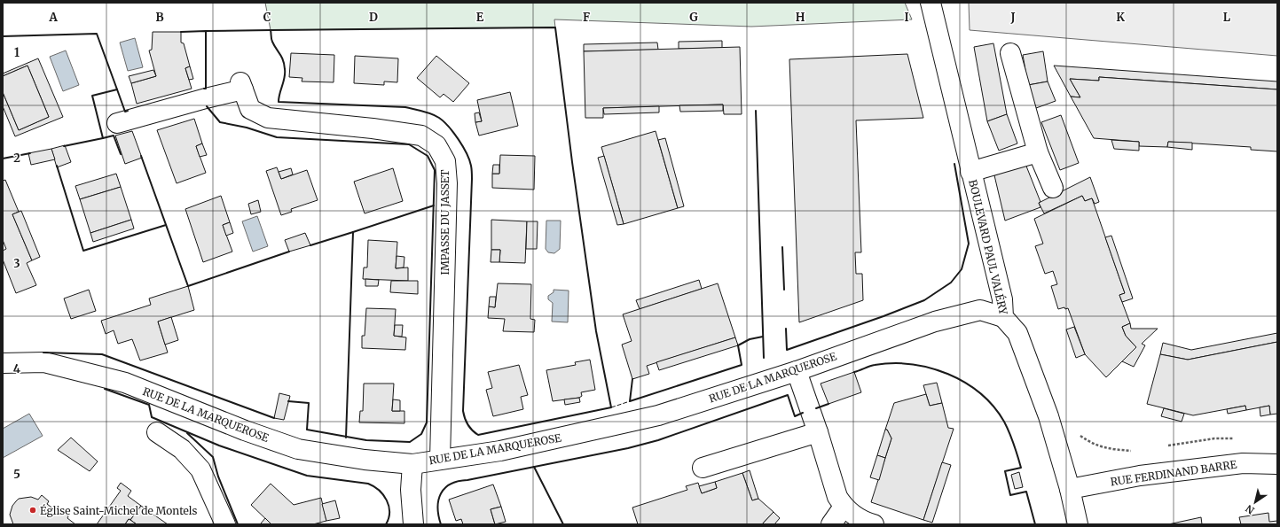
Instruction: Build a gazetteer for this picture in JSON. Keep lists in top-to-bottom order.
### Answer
{
  "streets": {
    "street": [
      "IMPASSE DU JASSET",
      "BOULEVARD PAUL VALÉRY",
      "RUE DE LA MARQUEROSE",
      "RUE FERDINAND BARRE"
    ]
  },
  "crossings": [
    ["IMPASSE DU JASSET", "RUE DE LA MARQUEROSE"],
    ["BOULEVARD PAUL VALÉRY", "RUE DE LA MARQUEROSE"],
    ["BOULEVARD PAUL VALÉRY", "RUE FERDINAND BARRE"]
  ],
  "places": ["Église Saint-Michel de Montels"],
  "north": "bottom left",
  "grid": {
    "columns": [
      "A",
      "B",
      "C",
      "D",
      "E",
      "F",
      "G",
      "H",
      "I",
      "J",
      "K",
      "L"
    ],
    "rows": [
      "1",
      "2",
      "3",
      "4",
      "5"
    ]
  }
}
